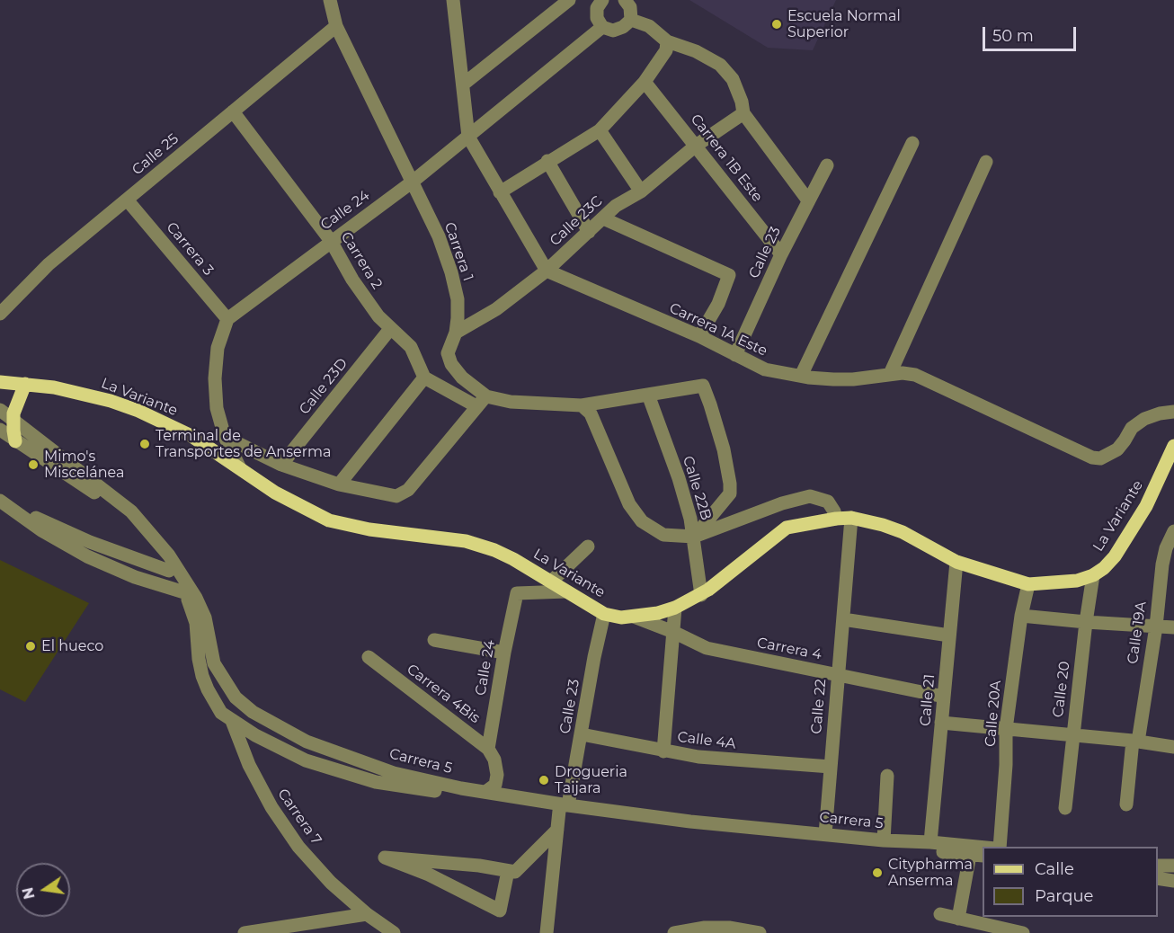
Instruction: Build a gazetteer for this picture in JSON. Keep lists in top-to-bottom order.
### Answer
{
  "streets": {
    "main road": ["La Variante"],
    "street": [
      "Calle 25",
      "Carrera 1B Este",
      "Calle 24",
      "Calle 23C",
      "Carrera 3",
      "Carrera 1",
      "Calle 23",
      "Carrera 2",
      "Carrera 1A Este",
      "Calle 23D",
      "Calle 22B",
      "Calle 19A",
      "Carrera 4",
      "Calle 20",
      "Carrera 4Bis",
      "Calle 21",
      "Calle 22",
      "Calle 20A",
      "Calle 4A",
      "Carrera 5",
      "Carrera 7"
    ]
  },
  "crossings": [
    ["Calle 25", "Carrera 3"],
    ["Calle 25", "Carrera 1"],
    ["Calle 25", "Carrera 2"],
    ["Carrera 1B Este", "Calle 23C"],
    ["Carrera 1B Este", "Calle 23"],
    ["Calle 24", "Carrera 3"],
    ["Calle 24", "Carrera 1"],
    ["Calle 24", "Carrera 2"],
    ["Calle 24", "La Variante"],
    ["Calle 24", "Carrera 4Bis"],
    ["Calle 24", "Carrera 5"],
    ["Calle 23C", "Carrera 1"],
    ["Calle 23C", "Carrera 1A Este"],
    ["Calle 23", "Carrera 1A Este"],
    ["Calle 23", "La Variante"],
    ["Calle 23", "Calle 4A"],
    ["Calle 23", "Carrera 5"],
    ["Carrera 2", "Calle 23D"],
    ["La Variante", "Calle 22B"],
    ["La Variante", "Carrera 4"],
    ["La Variante", "Calle 20"],
    ["La Variante", "Calle 21"],
    ["La Variante", "Calle 22"],
    ["La Variante", "Calle 20A"],
    ["Carrera 4", "Calle 21"],
    ["Carrera 4", "Calle 22"],
    ["Calle 21", "Carrera 5"],
    ["Calle 22", "Calle 4A"],
    ["Calle 22", "Carrera 5"],
    ["Carrera 5", "Carrera 7"]
  ],
  "places": [
    "Escuela Normal Superior",
    "Terminal de Transportes de Anserma",
    "Mimo's Miscelánea",
    "El hueco",
    "Drogueria Taijara",
    "Citypharma Anserma"
  ],
  "legend": ["Calle", "Parque"],
  "scale_bar": "50 m",
  "north": "left"
}
